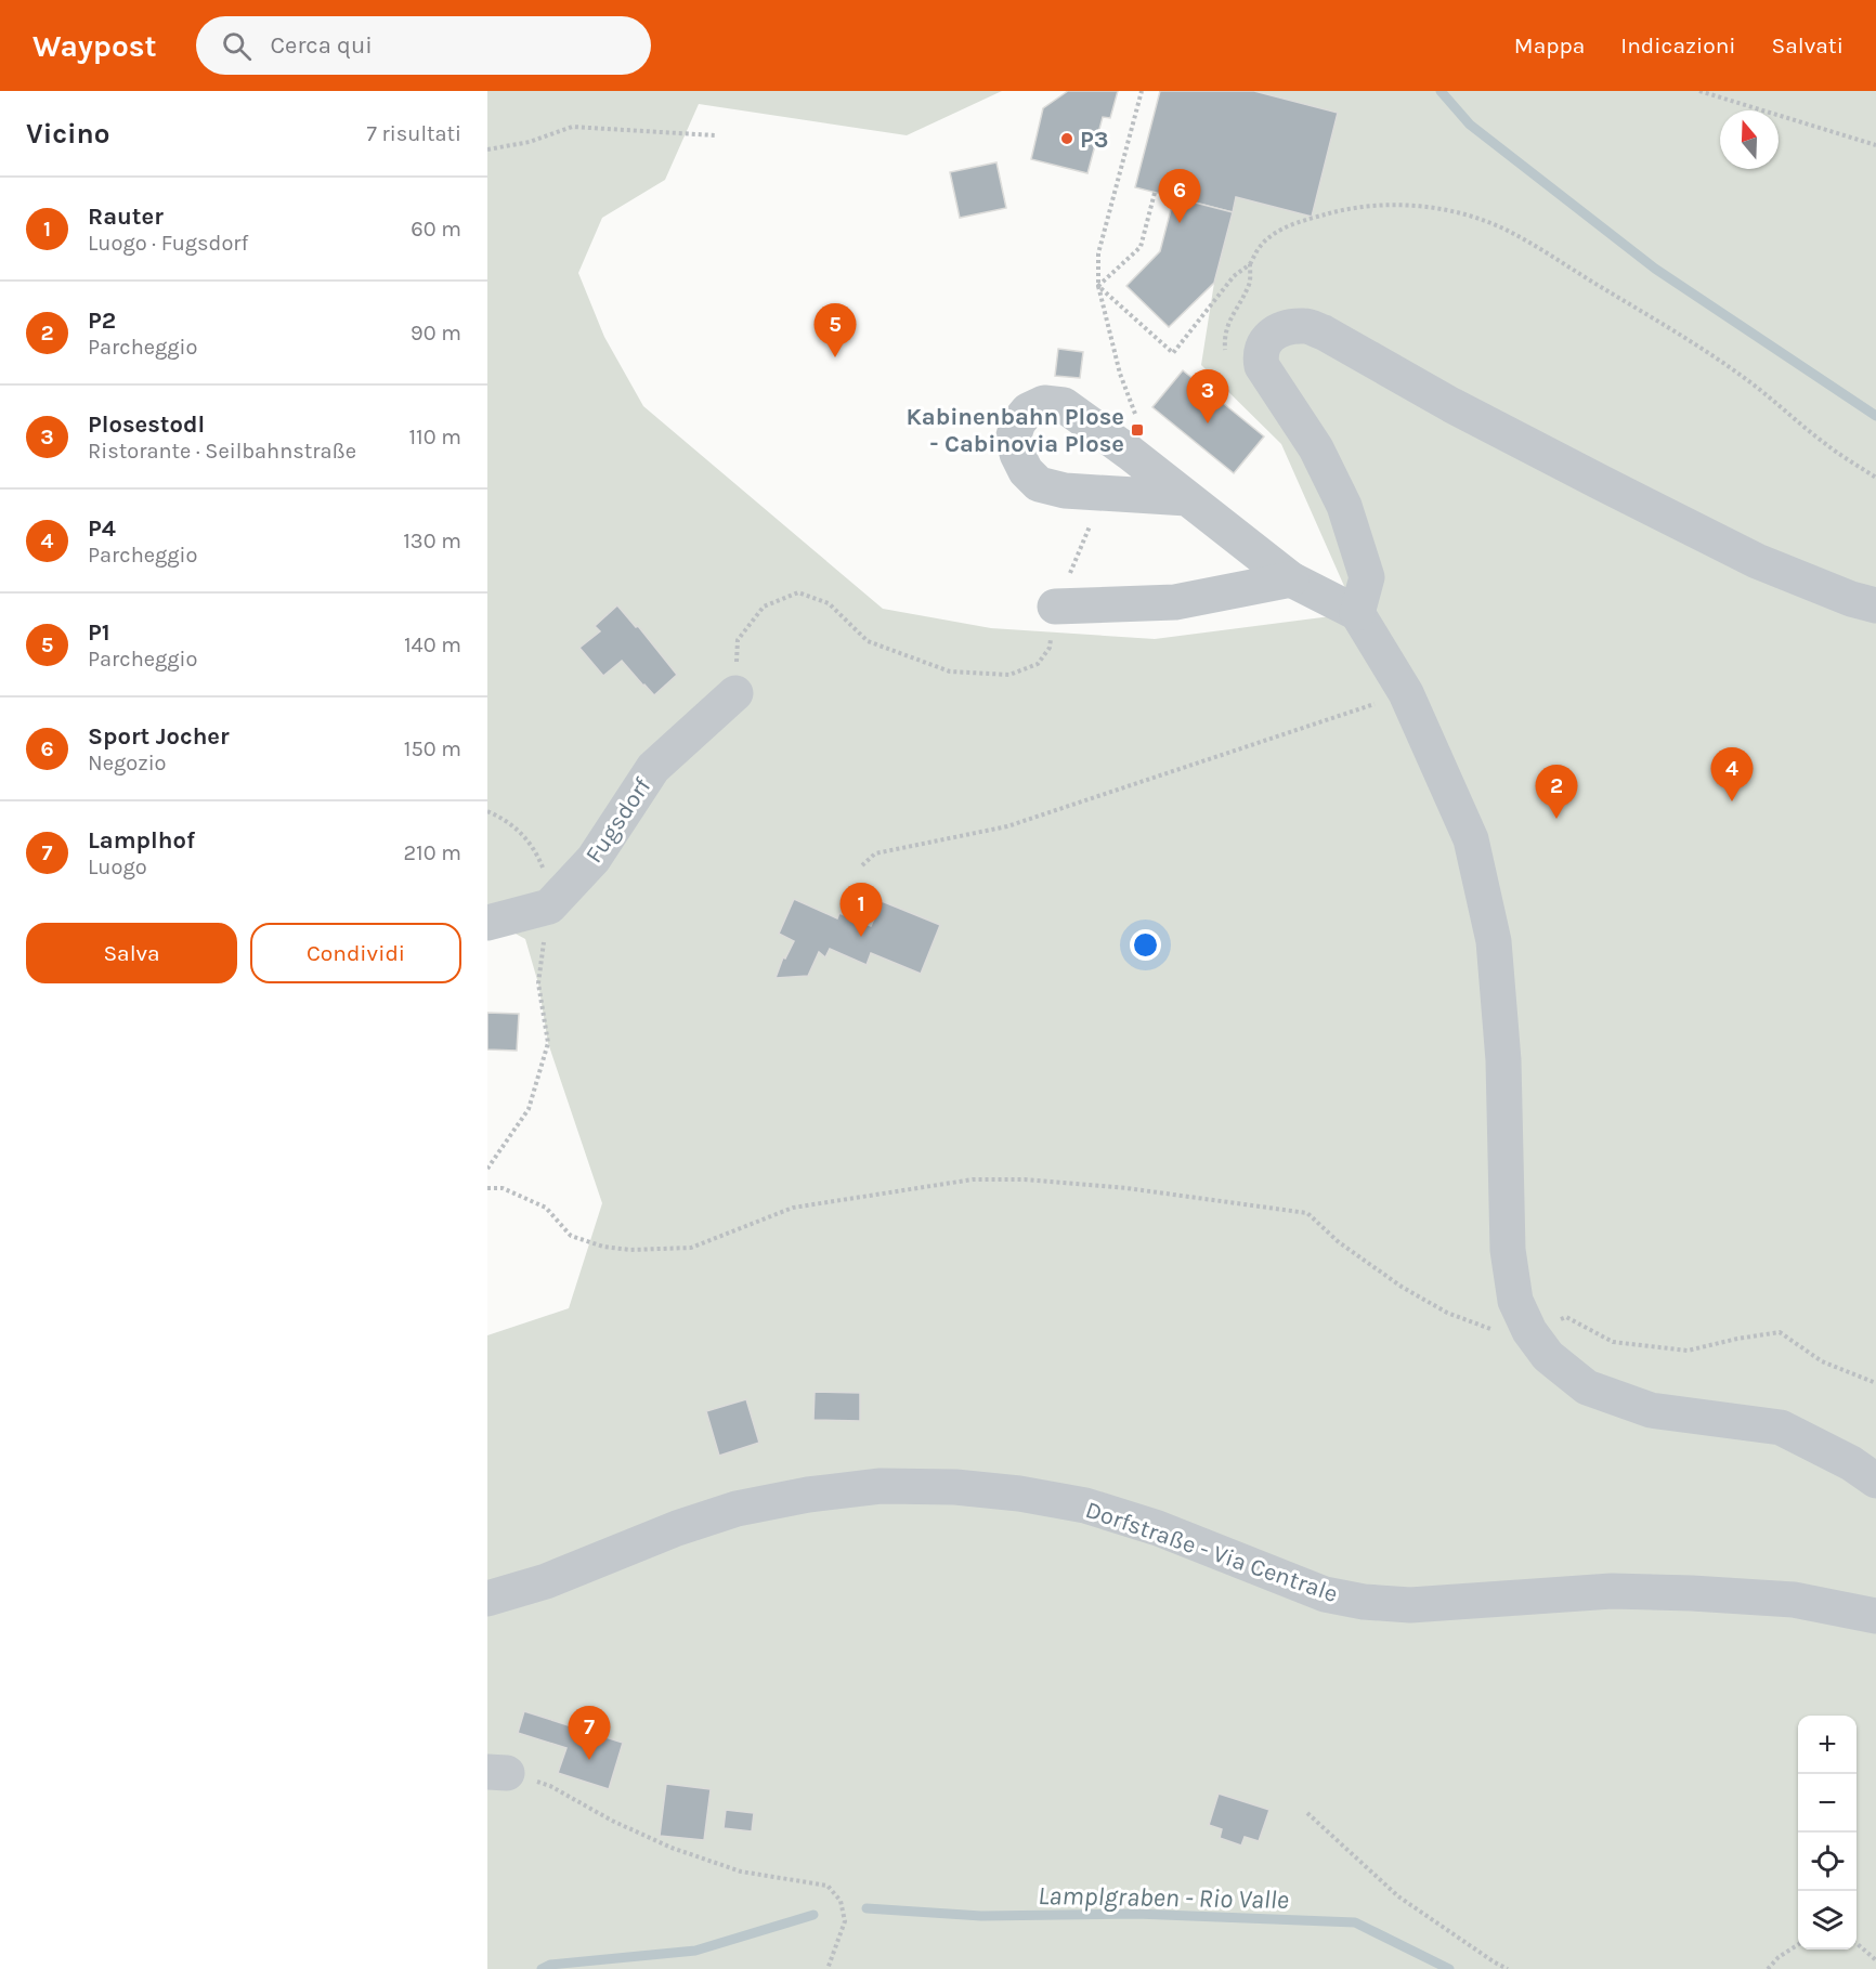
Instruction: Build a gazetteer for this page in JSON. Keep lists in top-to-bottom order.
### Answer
{
  "streets": {
    "street": ["Fugsdorf", "Dorfstraße - Via Centrale"]
  },
  "water": ["Lamplgraben - Rio Valle"],
  "places": {
    "other": ["P3"],
    "transit": ["Kabinenbahn Plose - Cabinovia Plose"]
  },
  "north": "top",
  "page": {
    "header": "Waypost",
    "search": "Cerca qui",
    "nav": ["Mappa", "Indicazioni", "Salvati"],
    "heading": ["Vicino", "7 risultati"],
    "pins": [
      "6",
      "5",
      "3",
      "4",
      "2",
      "1",
      "7"
    ],
    "list": [
      {
        "mark": "1",
        "name": "Rauter",
        "note": "Luogo · Fugsdorf",
        "value": "60 m"
      },
      {
        "mark": "2",
        "name": "P2",
        "note": "Parcheggio",
        "value": "90 m"
      },
      {
        "mark": "3",
        "name": "Plosestodl",
        "note": "Ristorante · Seilbahnstraße",
        "value": "110 m"
      },
      {
        "mark": "4",
        "name": "P4",
        "note": "Parcheggio",
        "value": "130 m"
      },
      {
        "mark": "5",
        "name": "P1",
        "note": "Parcheggio",
        "value": "140 m"
      },
      {
        "mark": "6",
        "name": "Sport Jocher",
        "note": "Negozio",
        "value": "150 m"
      },
      {
        "mark": "7",
        "name": "Lamplhof",
        "note": "Luogo",
        "value": "210 m"
      }
    ],
    "buttons": ["Salva", "Condividi"],
    "map_buttons": ["+", "−"]
  }
}
